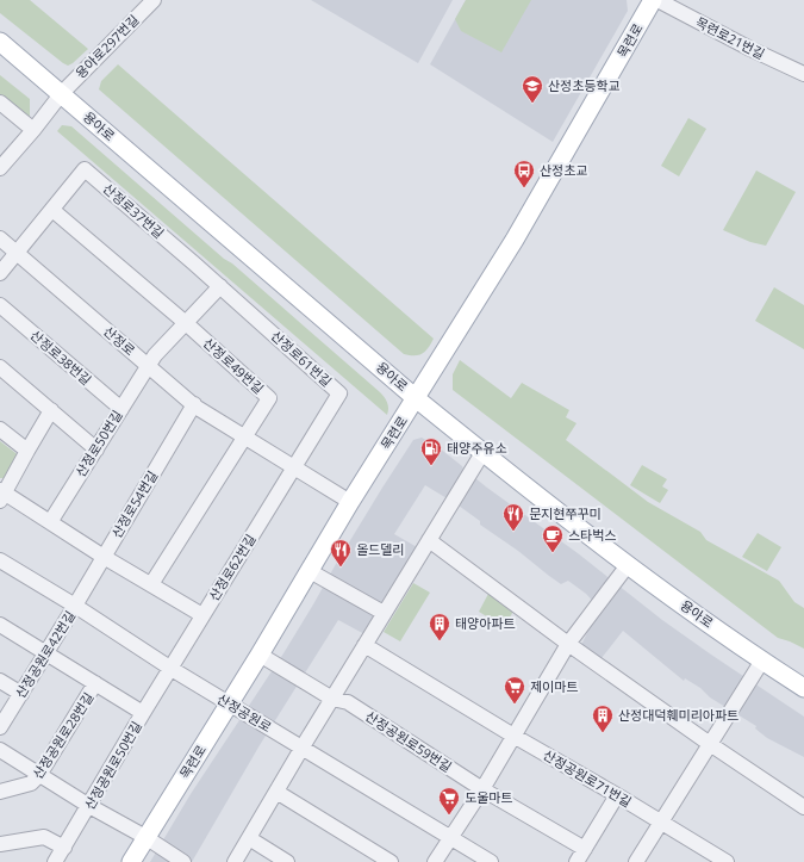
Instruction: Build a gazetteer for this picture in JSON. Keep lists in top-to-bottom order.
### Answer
{
  "streets": {
    "main road": ["목련로", "용아로"],
    "street": [
      "목련로21번길",
      "용아로297번길",
      "산정로37번길",
      "산정로",
      "산정로38번길",
      "산정로61번길",
      "산정로49번길",
      "산정로50번길",
      "산정로54번길",
      "산정로62번길",
      "산정공원로42번길",
      "산정공원로",
      "산정공원로28번길",
      "산정공원로59번길",
      "산정공원로50번길",
      "산정공원로71번길"
    ]
  },
  "crossings": [
    ["목련로", "용아로"],
    ["목련로", "산정로"],
    ["목련로", "산정공원로"],
    ["목련로", "산정공원로59번길"],
    ["용아로297번길", "용아로"],
    ["산정로37번길", "산정로"],
    ["산정로37번길", "산정로61번길"],
    ["산정로", "산정로61번길"],
    ["산정로", "산정로49번길"],
    ["산정로", "산정로50번길"],
    ["산정로", "산정로54번길"],
    ["산정로", "산정로62번길"],
    ["산정로38번길", "산정로50번길"],
    ["산정로61번길", "산정로62번길"],
    ["산정로54번길", "산정공원로42번길"],
    ["산정로54번길", "산정공원로"],
    ["산정로62번길", "산정공원로"],
    ["산정로62번길", "산정공원로50번길"],
    ["산정공원로42번길", "산정공원로"],
    ["산정공원로", "산정공원로50번길"]
  ],
  "places": {
    "school or university": ["산정초등학교"],
    "bus stop": ["산정초교"],
    "fuel station": ["태양주유소"],
    "restaurant": ["문지현쭈꾸미", "올드델리"],
    "cafe": ["스타벅스"],
    "building": ["태양아파트", "산정대덕훼미리아파트"],
    "supermarket": ["제이마트", "도울마트"]
  }
}
